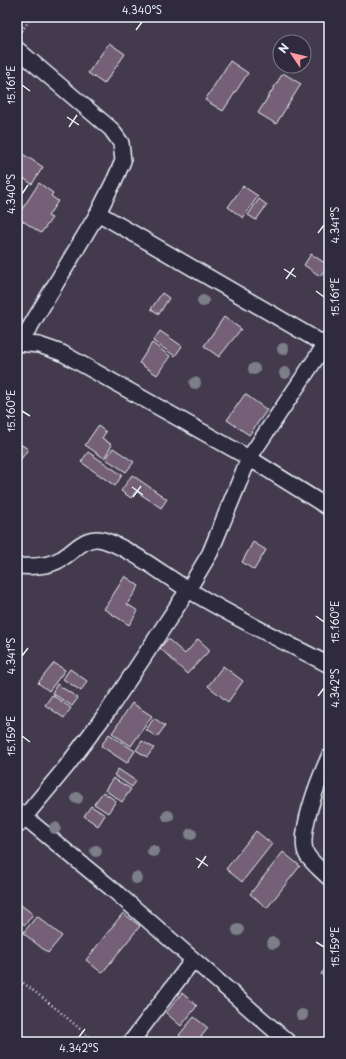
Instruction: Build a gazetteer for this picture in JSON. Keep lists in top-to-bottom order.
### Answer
{
  "north": "top left",
  "coordinates": [
    "4.340°S",
    "15.161°E",
    "4.341°S",
    "15.160°E",
    "4.342°S",
    "15.159°E"
  ]
}
